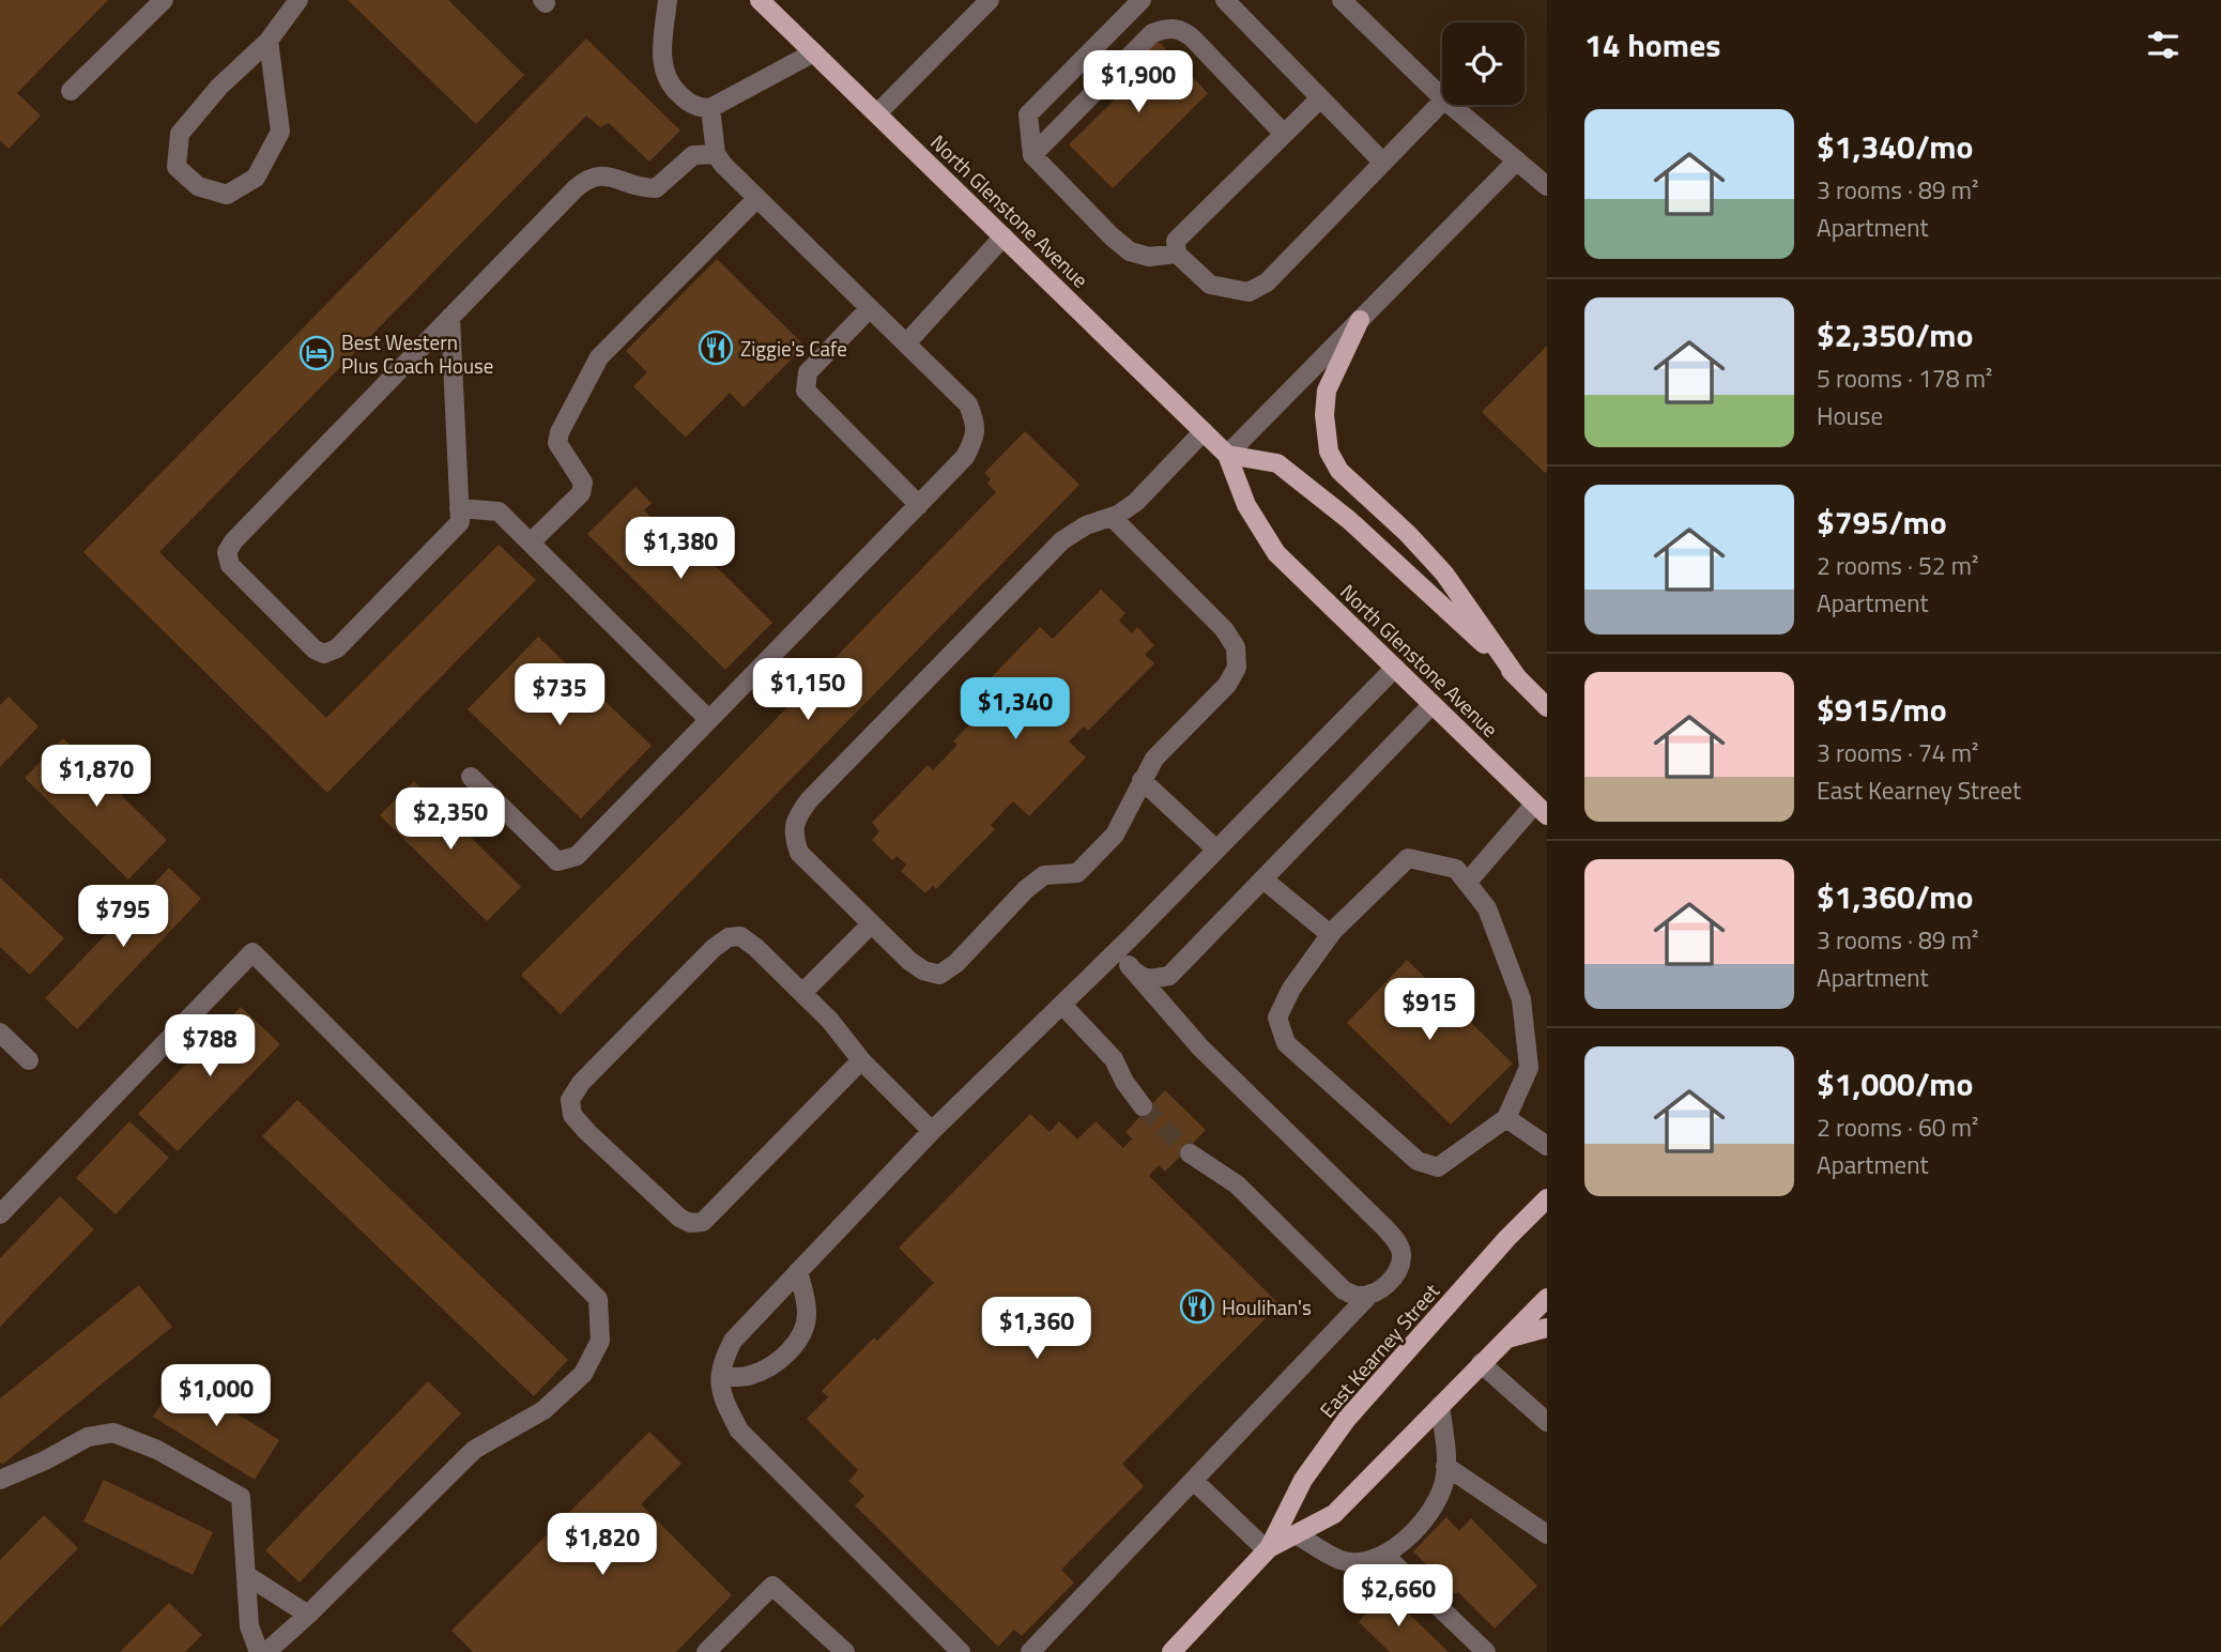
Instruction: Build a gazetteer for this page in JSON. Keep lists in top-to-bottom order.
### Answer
{
  "streets": {
    "main road": ["North Glenstone Avenue", "East Kearney Street"]
  },
  "places": {
    "restaurant": ["Ziggie's Cafe", "Houlihan's"],
    "hotel": ["Best Western Plus Coach House"]
  },
  "page": {
    "heading": "14 homes",
    "price": [
      "$1,900",
      "$1,380",
      "$1,150",
      "$735",
      "$1,340",
      "$1,870",
      "$2,350",
      "$795",
      "$915",
      "$788",
      "$1,360",
      "$1,000",
      "$1,820",
      "$2,660"
    ],
    "list": [
      {
        "name": "$1,340/mo",
        "note": "3 rooms · 89 m² · Apartment"
      },
      {
        "name": "$2,350/mo",
        "note": "5 rooms · 178 m² · House"
      },
      {
        "name": "$795/mo",
        "note": "2 rooms · 52 m² · Apartment"
      },
      {
        "name": "$915/mo",
        "note": "3 rooms · 74 m² · East Kearney Street"
      },
      {
        "name": "$1,360/mo",
        "note": "3 rooms · 89 m² · Apartment"
      },
      {
        "name": "$1,000/mo",
        "note": "2 rooms · 60 m² · Apartment"
      }
    ]
  }
}
